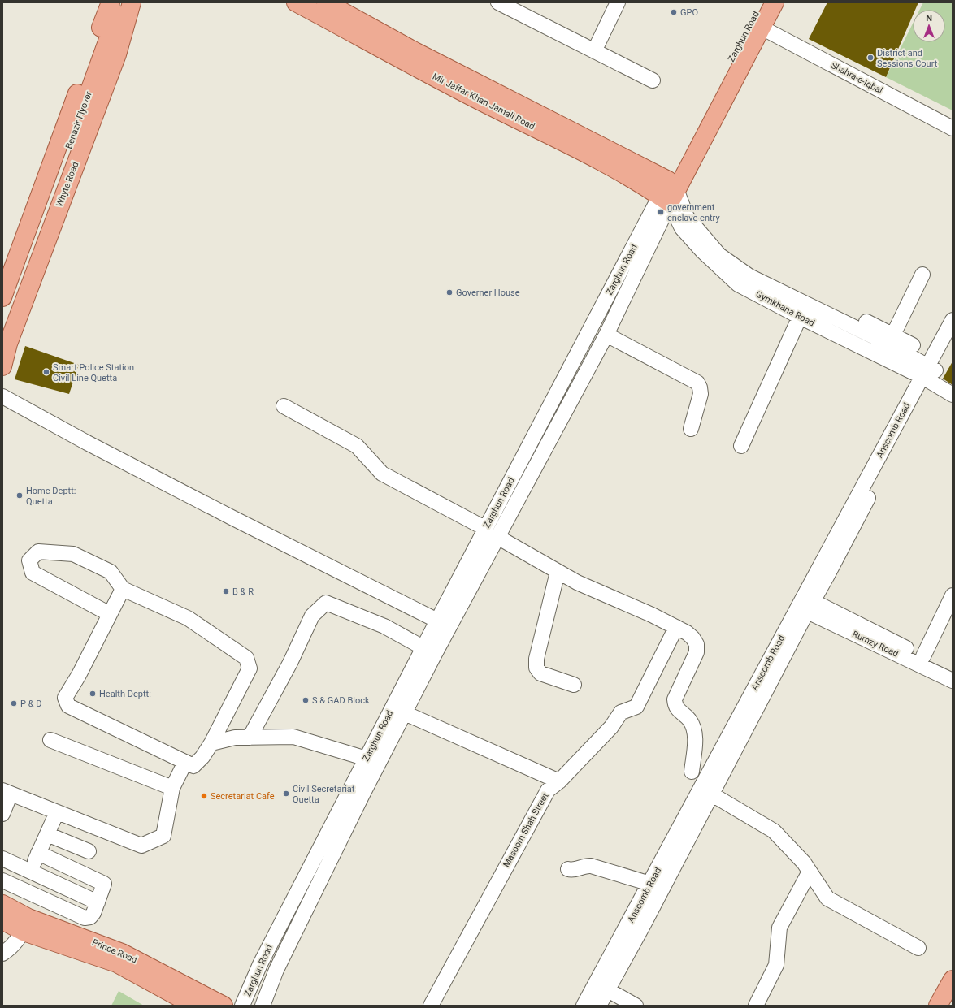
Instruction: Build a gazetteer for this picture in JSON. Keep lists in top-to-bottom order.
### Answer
{
  "streets": {
    "main road": [
      "Zarghun Road",
      "Mir Jaffar Khan Jamali Road",
      "Benazir Flyover",
      "Whyte Road",
      "Prince Road"
    ],
    "street": [
      "Shahra-e-Iqbal",
      "Gymkhana Road",
      "Anscomb Road",
      "Rumzy Road",
      "Masoom Shah Street"
    ]
  },
  "crossings": [
    ["Zarghun Road", "Shahra-e-Iqbal"],
    ["Zarghun Road", "Mir Jaffar Khan Jamali Road"],
    ["Zarghun Road", "Gymkhana Road"],
    ["Mir Jaffar Khan Jamali Road", "Gymkhana Road"],
    ["Gymkhana Road", "Anscomb Road"],
    ["Anscomb Road", "Rumzy Road"]
  ],
  "places": [
    "GPO",
    "District and Sessions Court",
    "government enclave entry",
    "Governer House",
    "Smart Police Station Civil Line Quetta",
    "Home Deptt: Quetta",
    "B & R",
    "Health Deptt:",
    "S & GAD Block",
    "P & D",
    "Civil Secretariat Quetta",
    "Secretariat Cafe"
  ],
  "north": "top"
}
